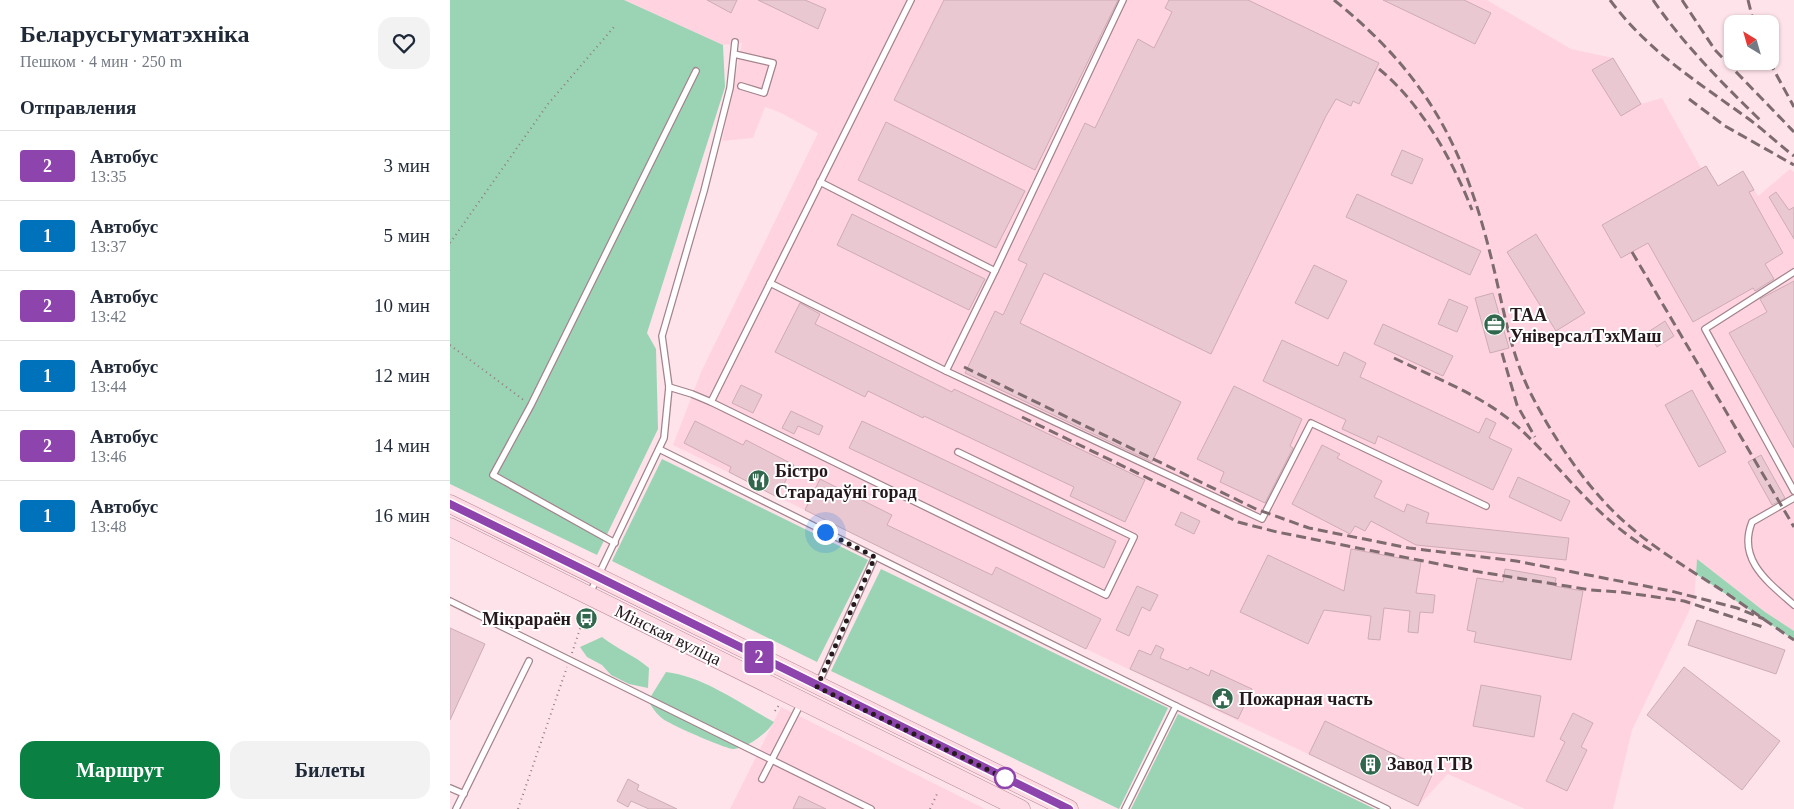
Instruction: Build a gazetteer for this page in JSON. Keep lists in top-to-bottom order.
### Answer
{
  "streets": {
    "main road": ["Мінская вуліца"]
  },
  "places": {
    "office": ["ТАА УніверсалТэхМаш"],
    "restaurant": ["Бістро Старадаўні горад"],
    "bus stop": ["Мікрараён"],
    "public building": ["Пожарная часть"],
    "building": ["Завод ГТВ"]
  },
  "lines": ["bus line 2"],
  "north": "top left",
  "page": {
    "heading": [
      ["Беларусьгуматэхніка", "Пешком · 4 мин · 250 m"],
      "Отправления"
    ],
    "on_map": "2",
    "list": [
      {
        "mark": "2",
        "name": "Автобус",
        "note": "13:35",
        "value": "3 мин"
      },
      {
        "mark": "1",
        "name": "Автобус",
        "note": "13:37",
        "value": "5 мин"
      },
      {
        "mark": "2",
        "name": "Автобус",
        "note": "13:42",
        "value": "10 мин"
      },
      {
        "mark": "1",
        "name": "Автобус",
        "note": "13:44",
        "value": "12 мин"
      },
      {
        "mark": "2",
        "name": "Автобус",
        "note": "13:46",
        "value": "14 мин"
      },
      {
        "mark": "1",
        "name": "Автобус",
        "note": "13:48",
        "value": "16 мин"
      }
    ],
    "buttons": ["Маршрут", "Билеты"]
  }
}
